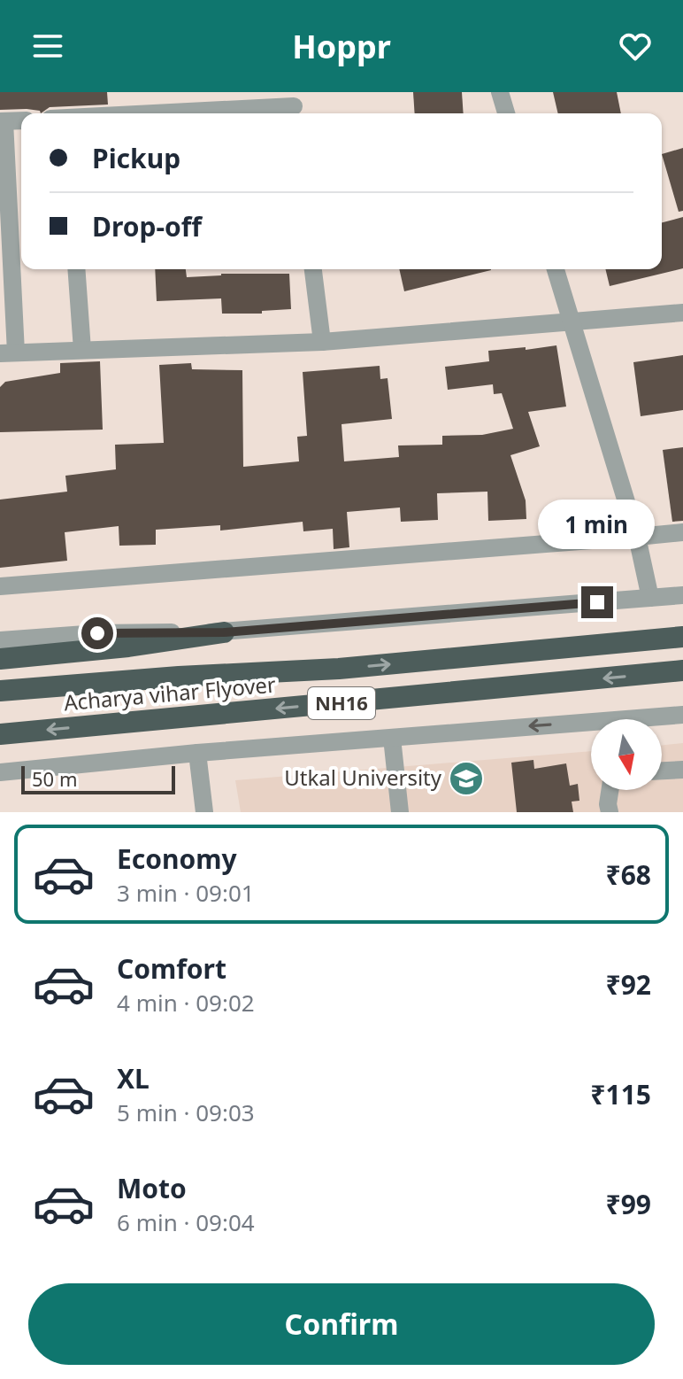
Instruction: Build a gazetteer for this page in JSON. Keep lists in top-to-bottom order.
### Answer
{
  "streets": {
    "highway": ["Acharya vihar Flyover", "NH16"]
  },
  "places": {
    "school or university": ["Utkal University"]
  },
  "scale_bar": "50 m",
  "north": "bottom",
  "page": {
    "header": "Hoppr",
    "banner": ["Pickup", "Drop-off"],
    "bubble": "1 min",
    "scale": "50 m",
    "list": [
      {
        "name": "Economy",
        "note": "3 min · 09:01",
        "value": "₹68"
      },
      {
        "name": "Comfort",
        "note": "4 min · 09:02",
        "value": "₹92"
      },
      {
        "name": "XL",
        "note": "5 min · 09:03",
        "value": "₹115"
      },
      {
        "name": "Moto",
        "note": "6 min · 09:04",
        "value": "₹99"
      }
    ],
    "buttons": "Confirm"
  }
}
